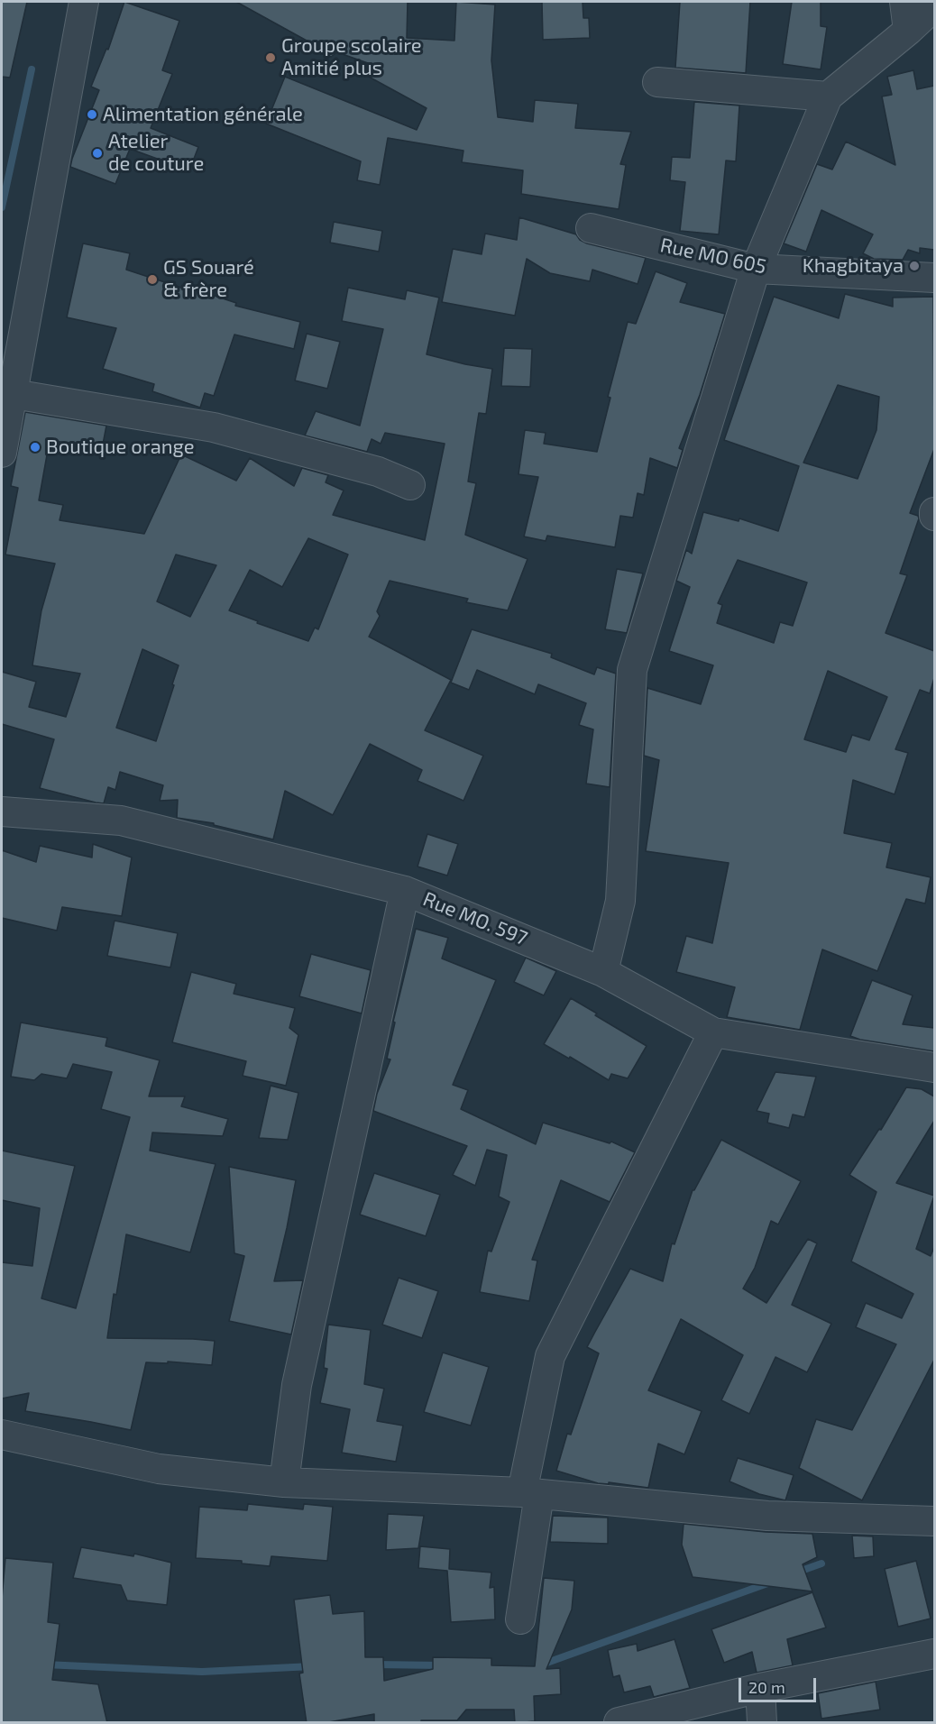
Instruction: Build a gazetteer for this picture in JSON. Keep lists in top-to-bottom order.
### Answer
{
  "streets": {
    "street": ["Rue MO 605", "Rue MO. 597"]
  },
  "places": [
    "Groupe scolaire Amitié plus",
    "Alimentation générale",
    "Atelier de couture",
    "Khagbitaya",
    "GS Souaré & frère",
    "Boutique orange"
  ],
  "scale_bar": "20 m"
}
